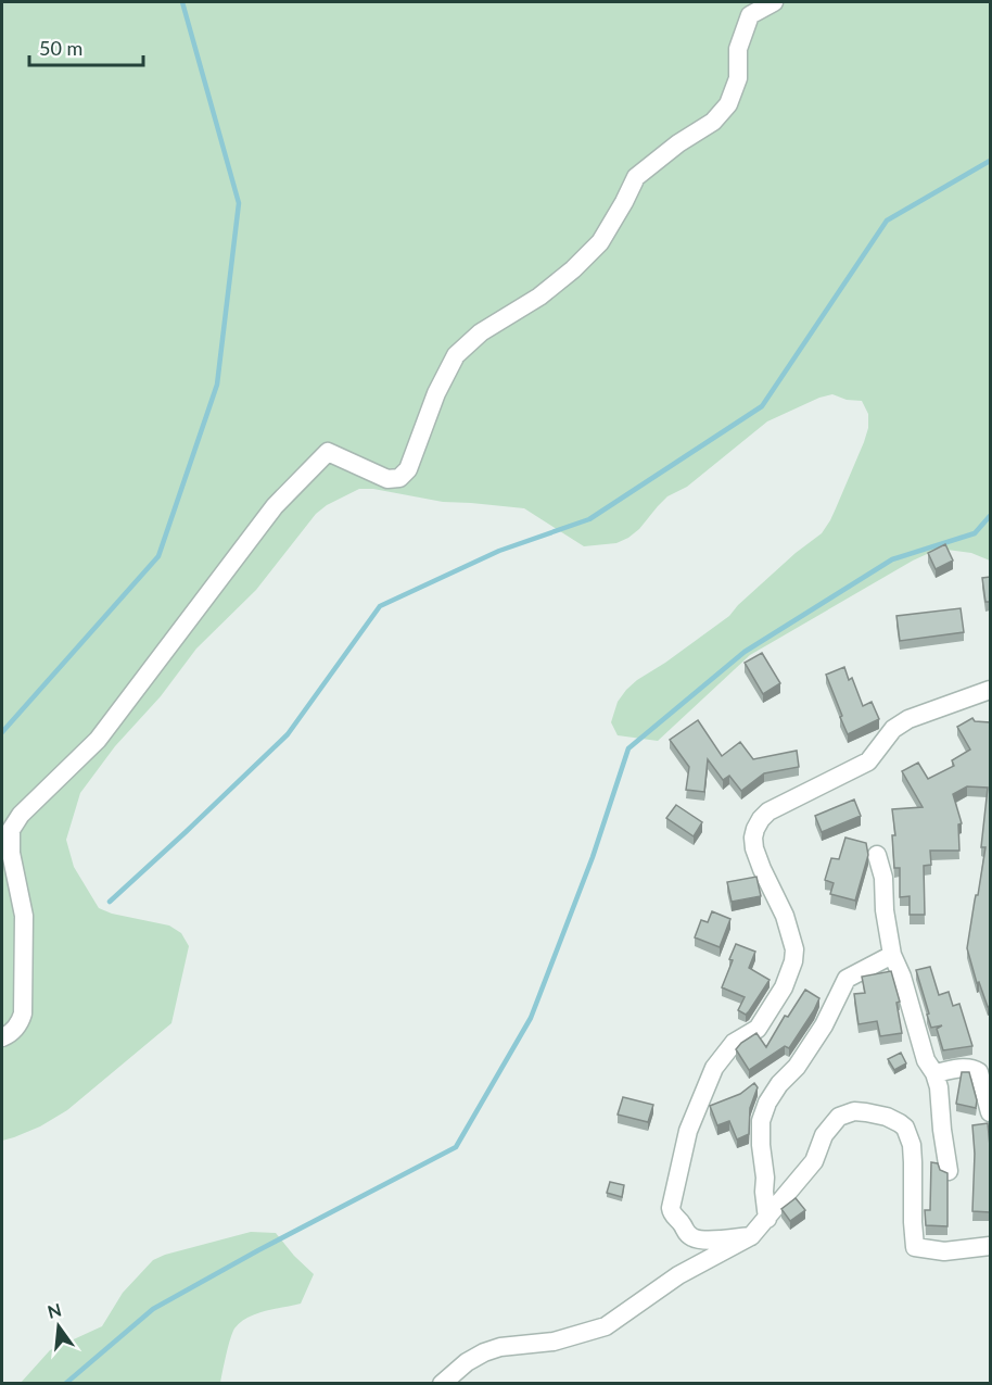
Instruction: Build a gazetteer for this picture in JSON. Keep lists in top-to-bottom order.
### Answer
{
  "scale_bar": "50 m",
  "north": "top"
}
